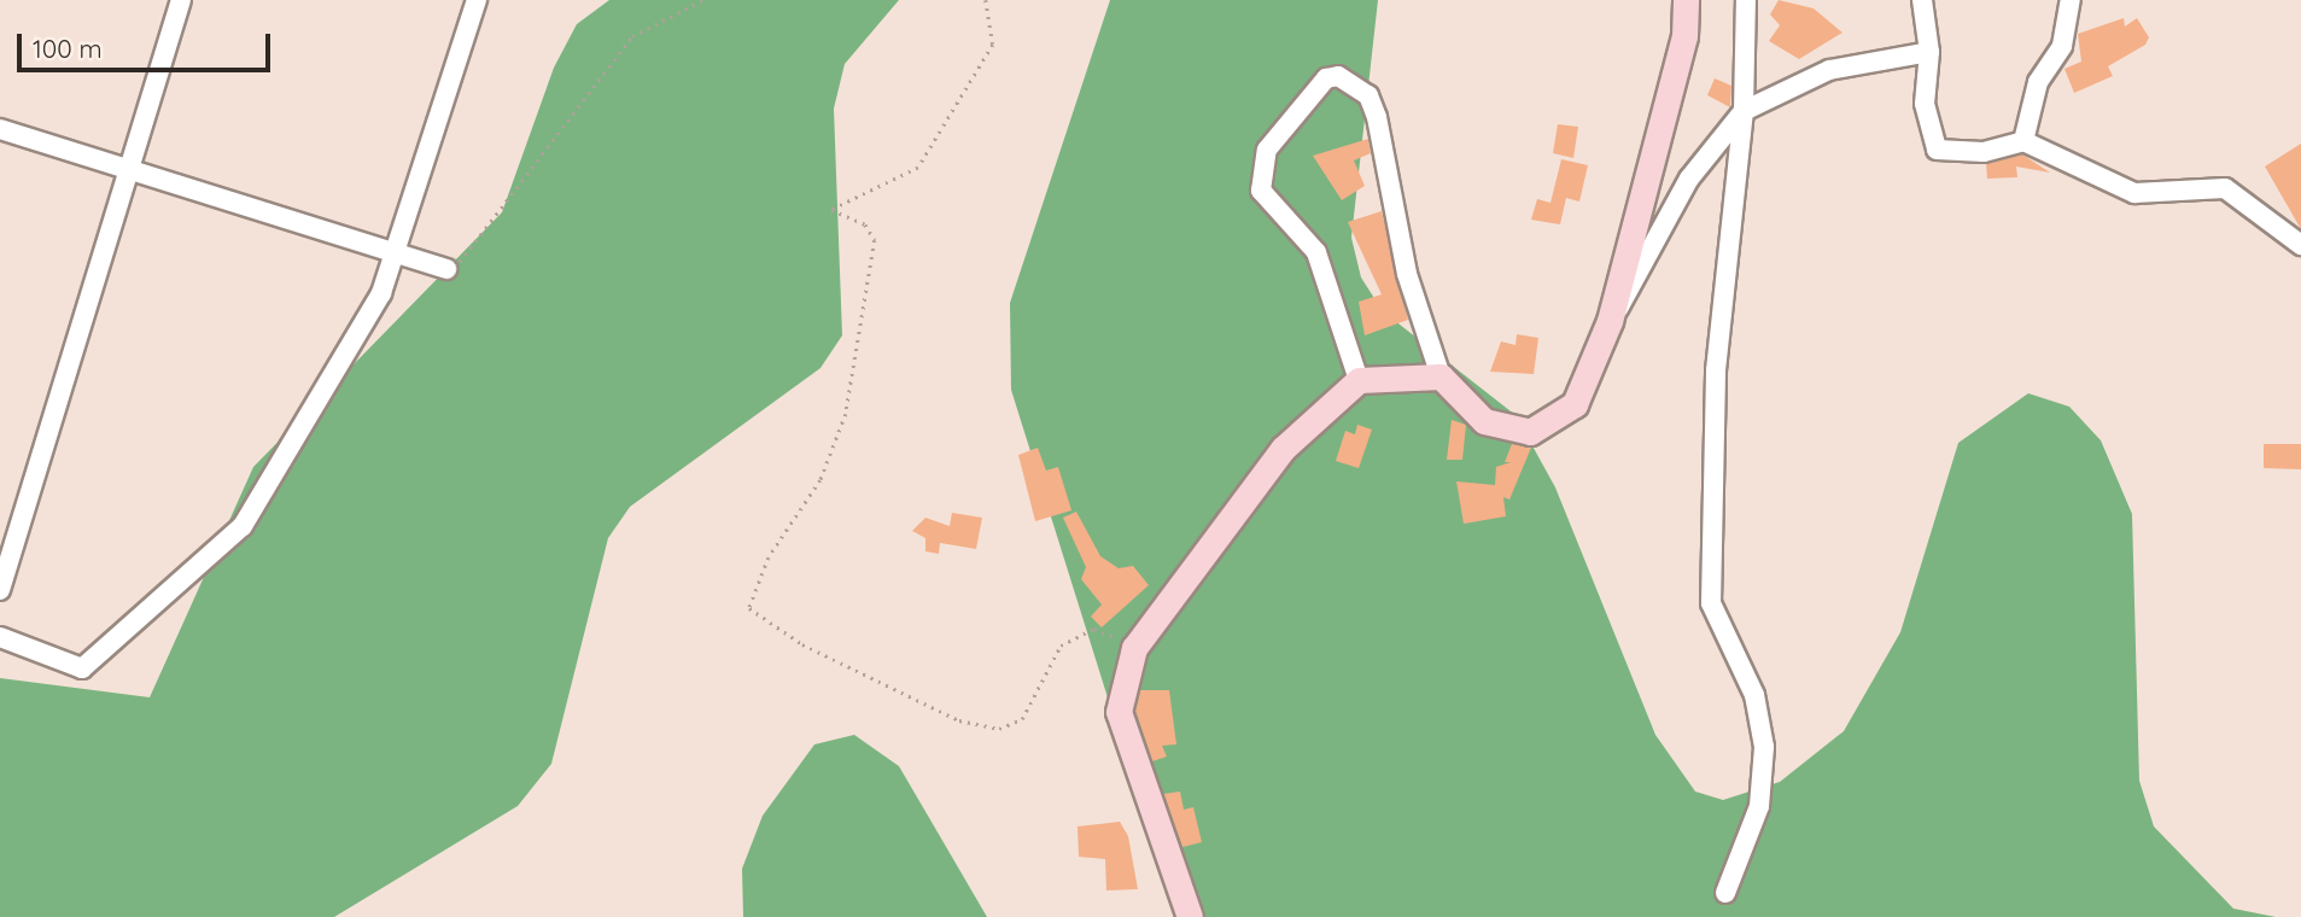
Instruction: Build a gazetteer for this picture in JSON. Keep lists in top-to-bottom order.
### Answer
{
  "scale_bar": "100 m"
}
